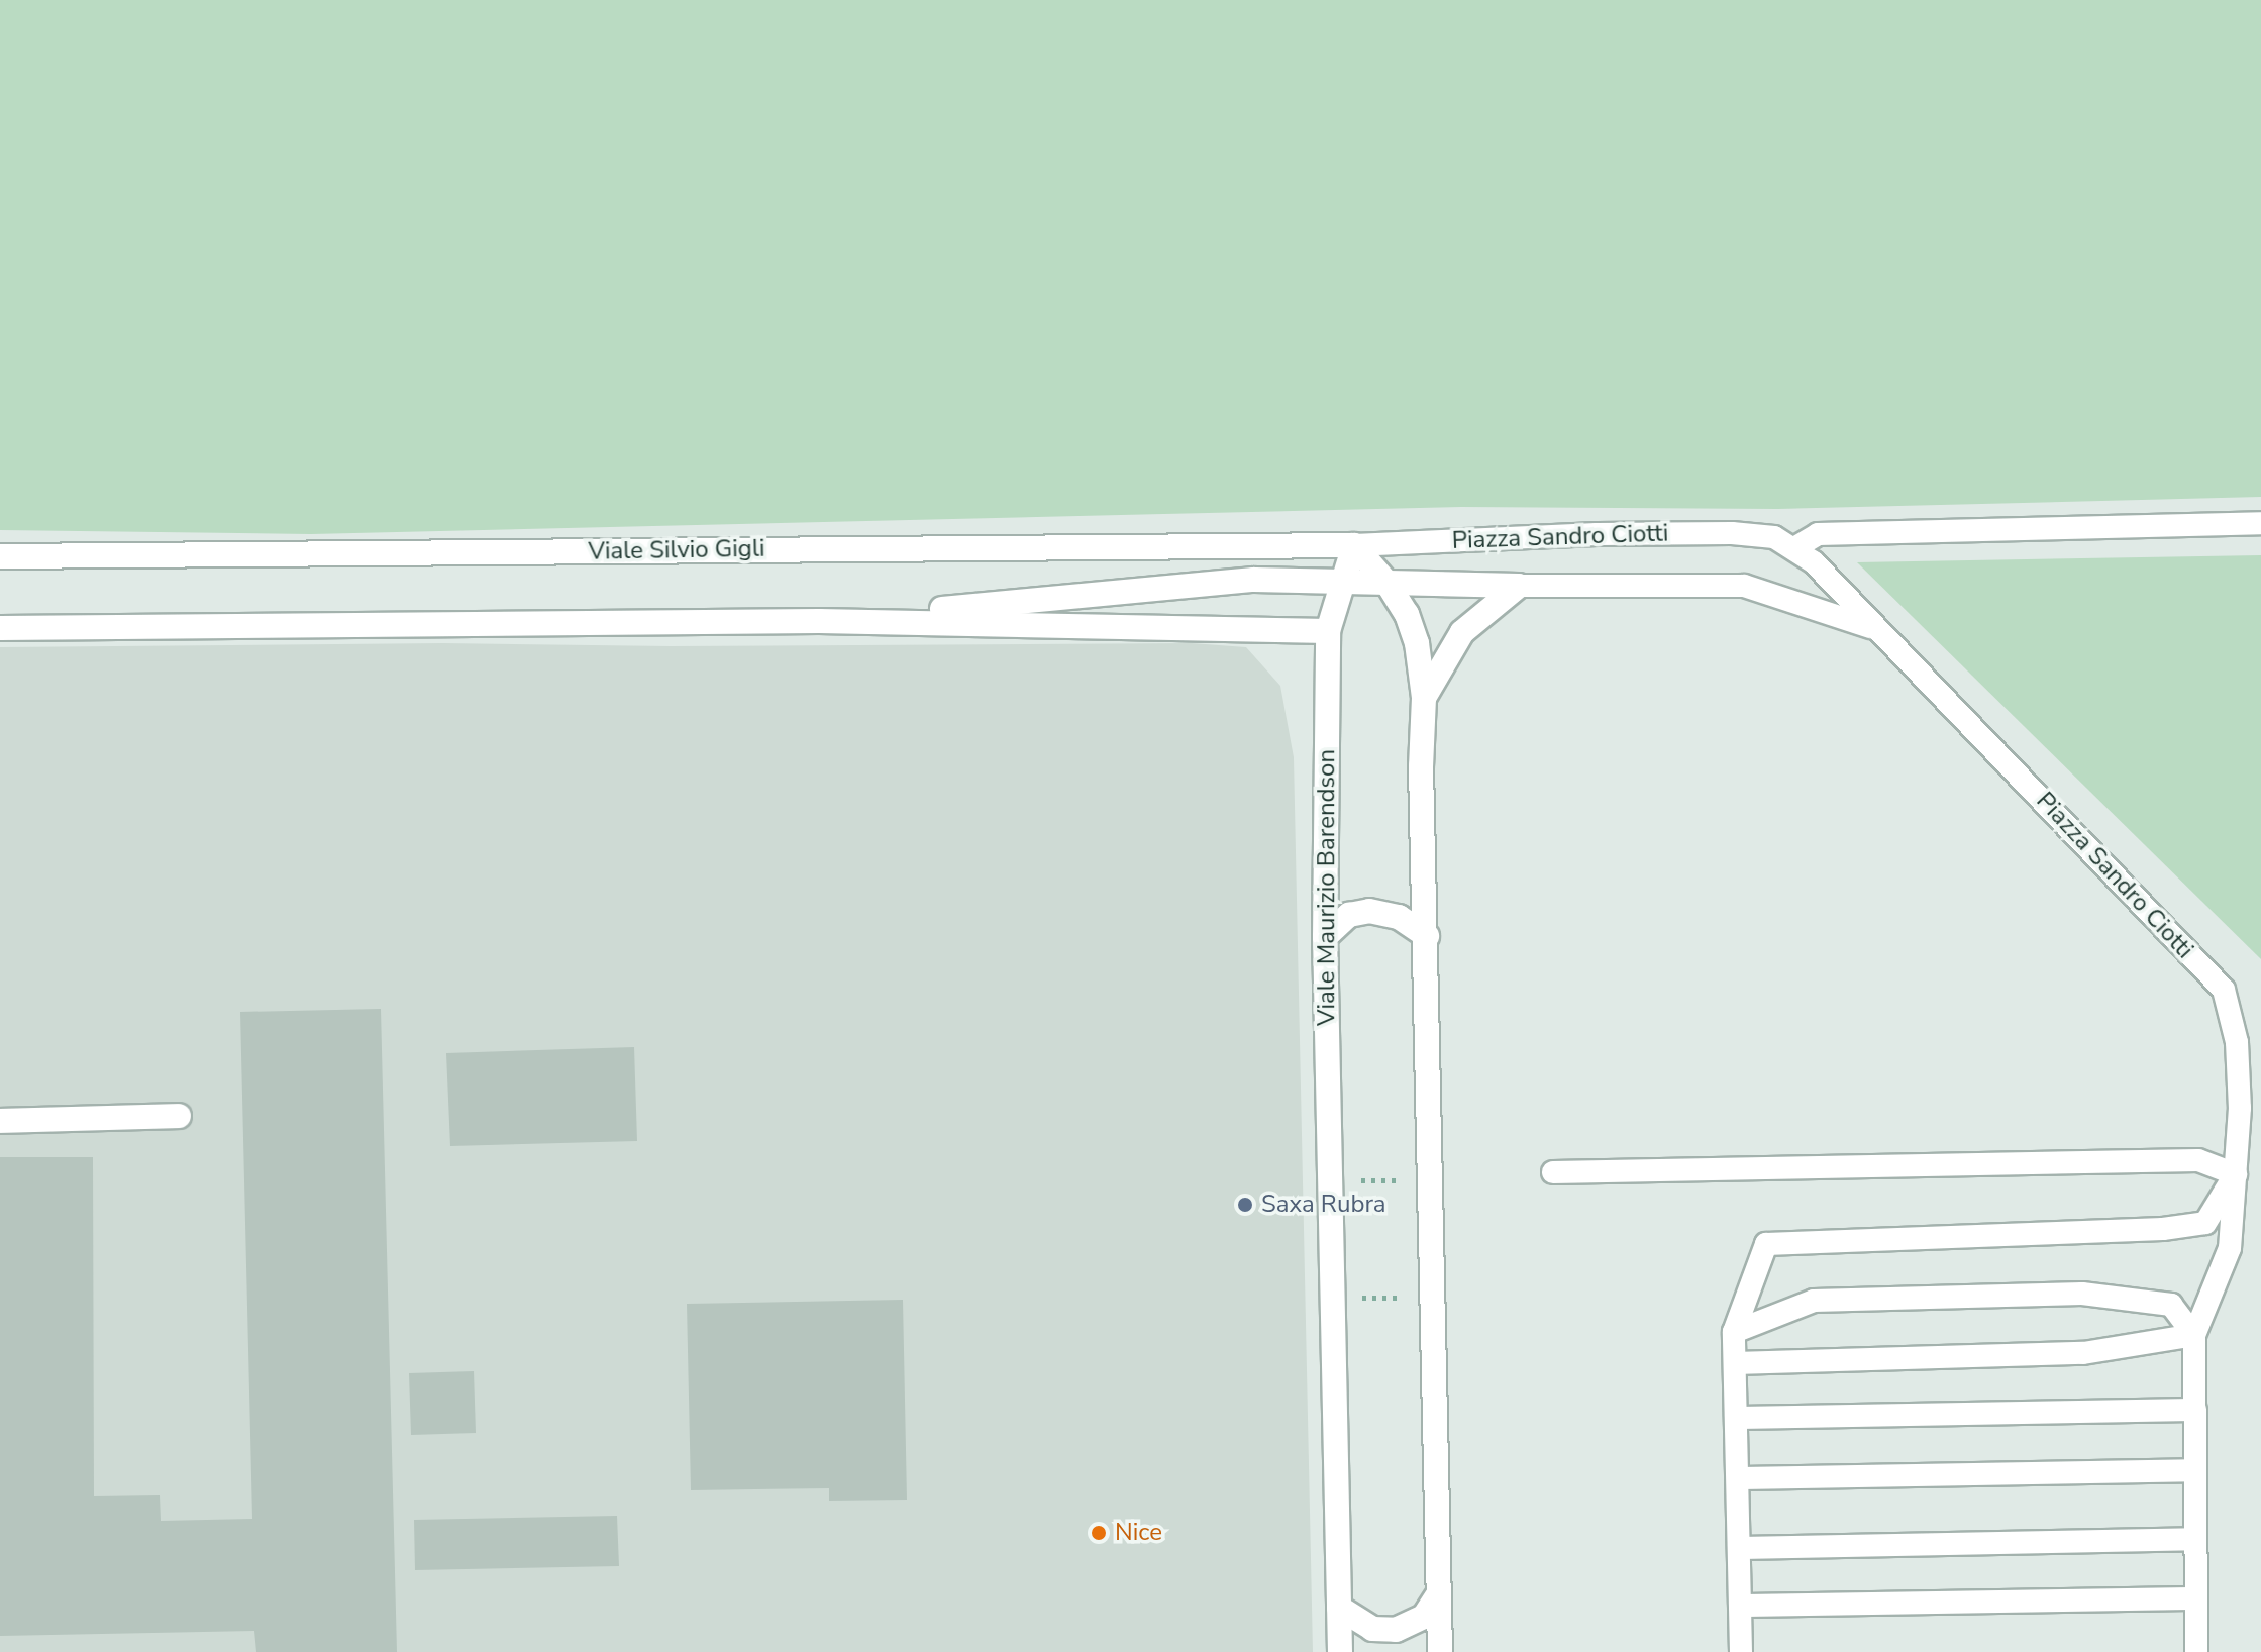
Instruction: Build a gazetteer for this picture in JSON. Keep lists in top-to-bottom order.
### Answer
{
  "streets": {
    "street": ["Piazza Sandro Ciotti", "Viale Silvio Gigli", "Viale Maurizio Barendson"]
  },
  "crossings": [
    ["Piazza Sandro Ciotti", "Viale Silvio Gigli"],
    ["Piazza Sandro Ciotti", "Viale Maurizio Barendson"],
    ["Viale Silvio Gigli", "Viale Maurizio Barendson"]
  ],
  "places": ["Saxa Rubra", "Nice"]
}
